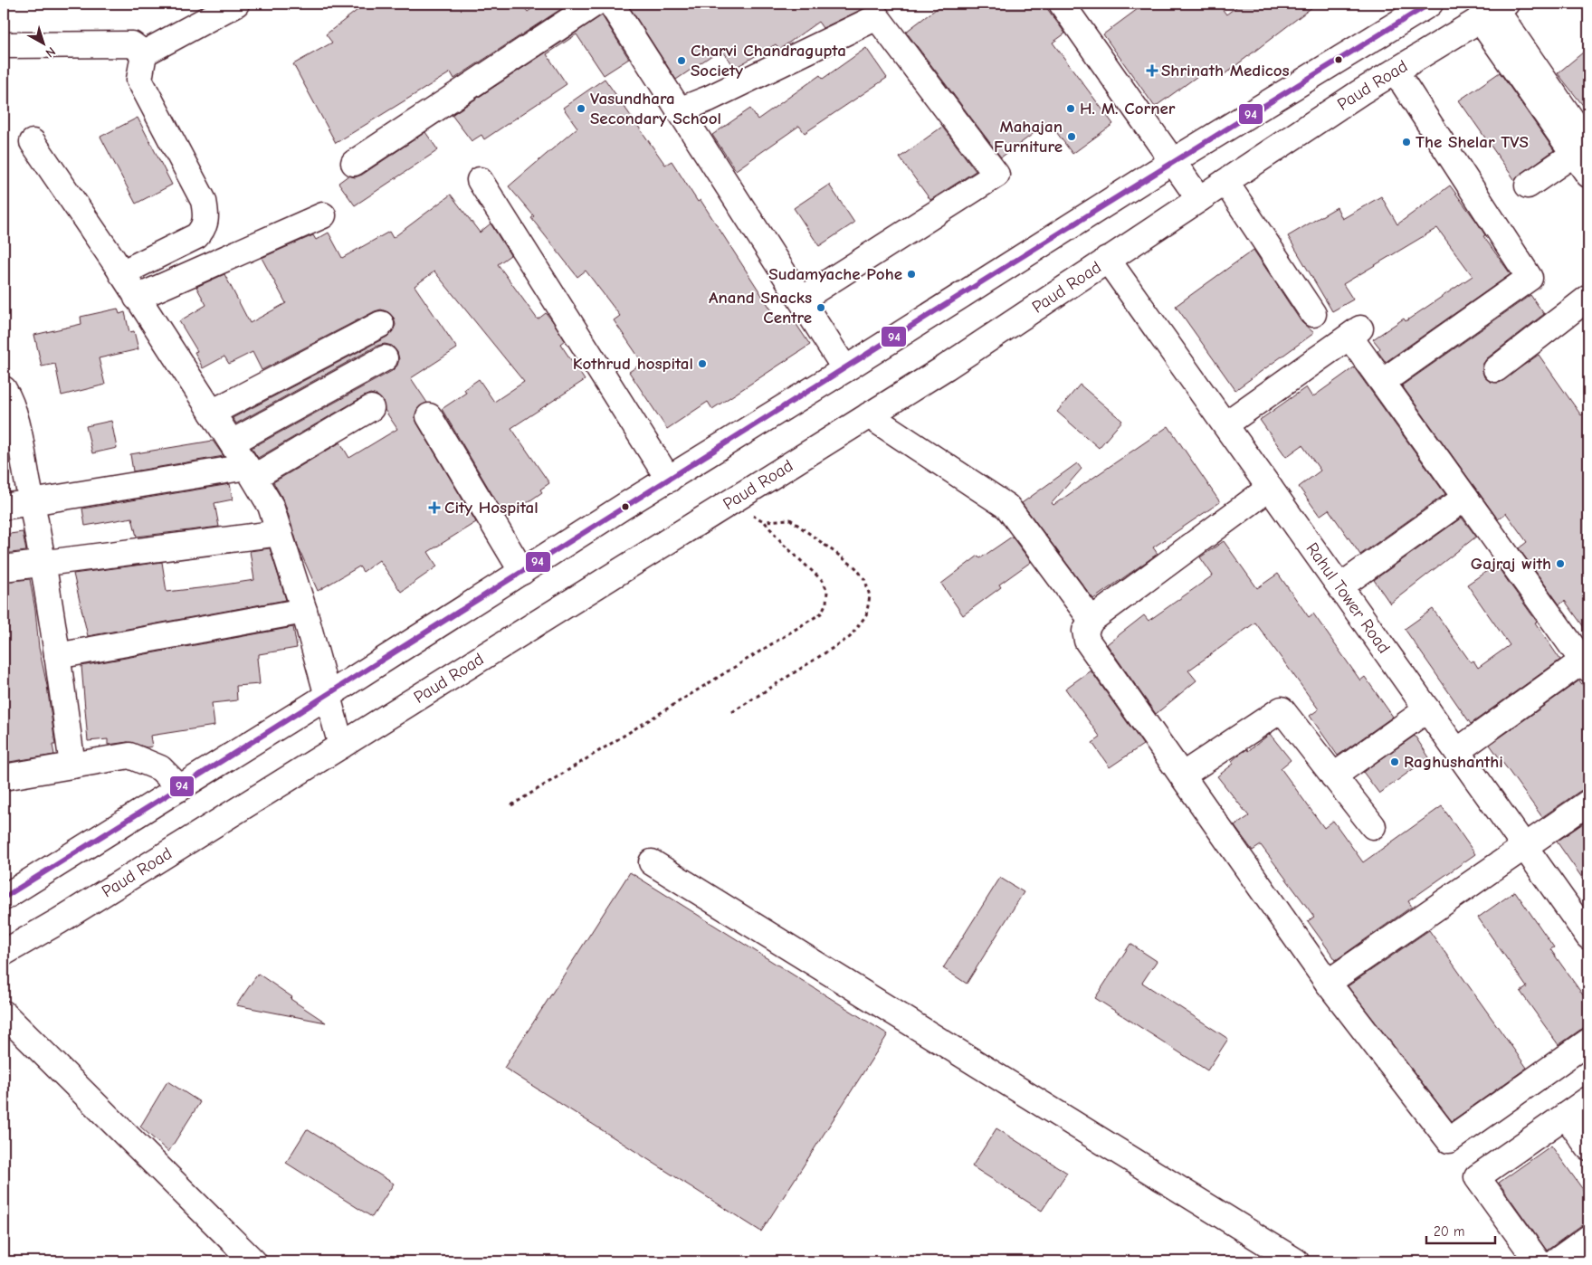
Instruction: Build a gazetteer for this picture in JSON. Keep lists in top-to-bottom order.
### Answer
{
  "streets": {
    "street": ["Paud Road", "Rahul Tower Road"]
  },
  "crossings": [
    ["Paud Road", "Rahul Tower Road"]
  ],
  "places": {
    "other": [
      "Charvi Chandragupta Society",
      "Vasundhara Secondary School",
      "H. M. Corner",
      "Mahajan Furniture",
      "The Shelar TVS",
      "Sudamyache Pohe",
      "Anand Snacks Centre",
      "Kothrud hospital",
      "Gajraj with",
      "Raghushanthi"
    ],
    "health": ["Shrinath Medicos", "City Hospital"]
  },
  "lines": ["transit line 94"],
  "scale_bar": "20 m",
  "north": "bottom right"
}
